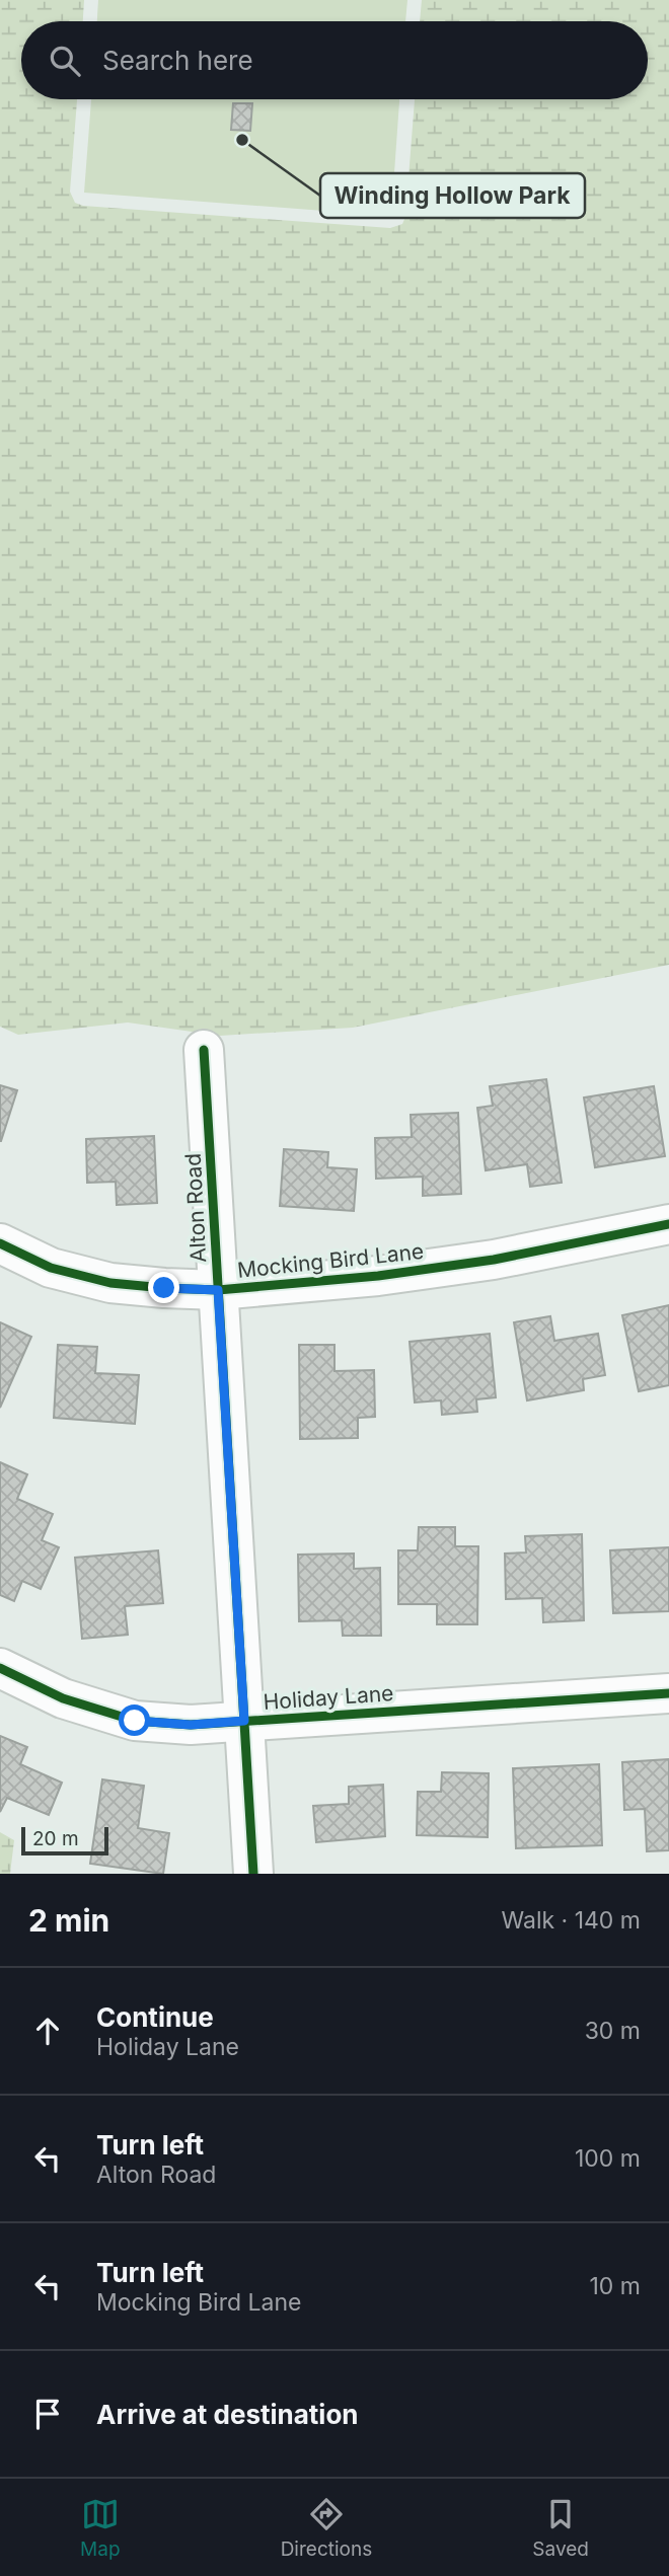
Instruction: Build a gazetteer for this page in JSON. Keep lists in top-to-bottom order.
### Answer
{
  "streets": {
    "street": ["Alton Road", "Mocking Bird Lane", "Holiday Lane"]
  },
  "crossings": [
    ["Alton Road", "Mocking Bird Lane"],
    ["Alton Road", "Holiday Lane"]
  ],
  "places": ["Winding Hollow Park"],
  "scale_bar": "20 m",
  "page": {
    "search": "Search here",
    "scale": "20 m",
    "heading": ["2 min", "Walk · 140 m"],
    "list": [
      ["Continue", "Holiday Lane", "30 m"],
      ["Turn left", "Alton Road", "100 m"],
      ["Turn left", "Mocking Bird Lane", "10 m"],
      "Arrive at destination"
    ],
    "nav": ["Map", "Directions", "Saved"]
  }
}
